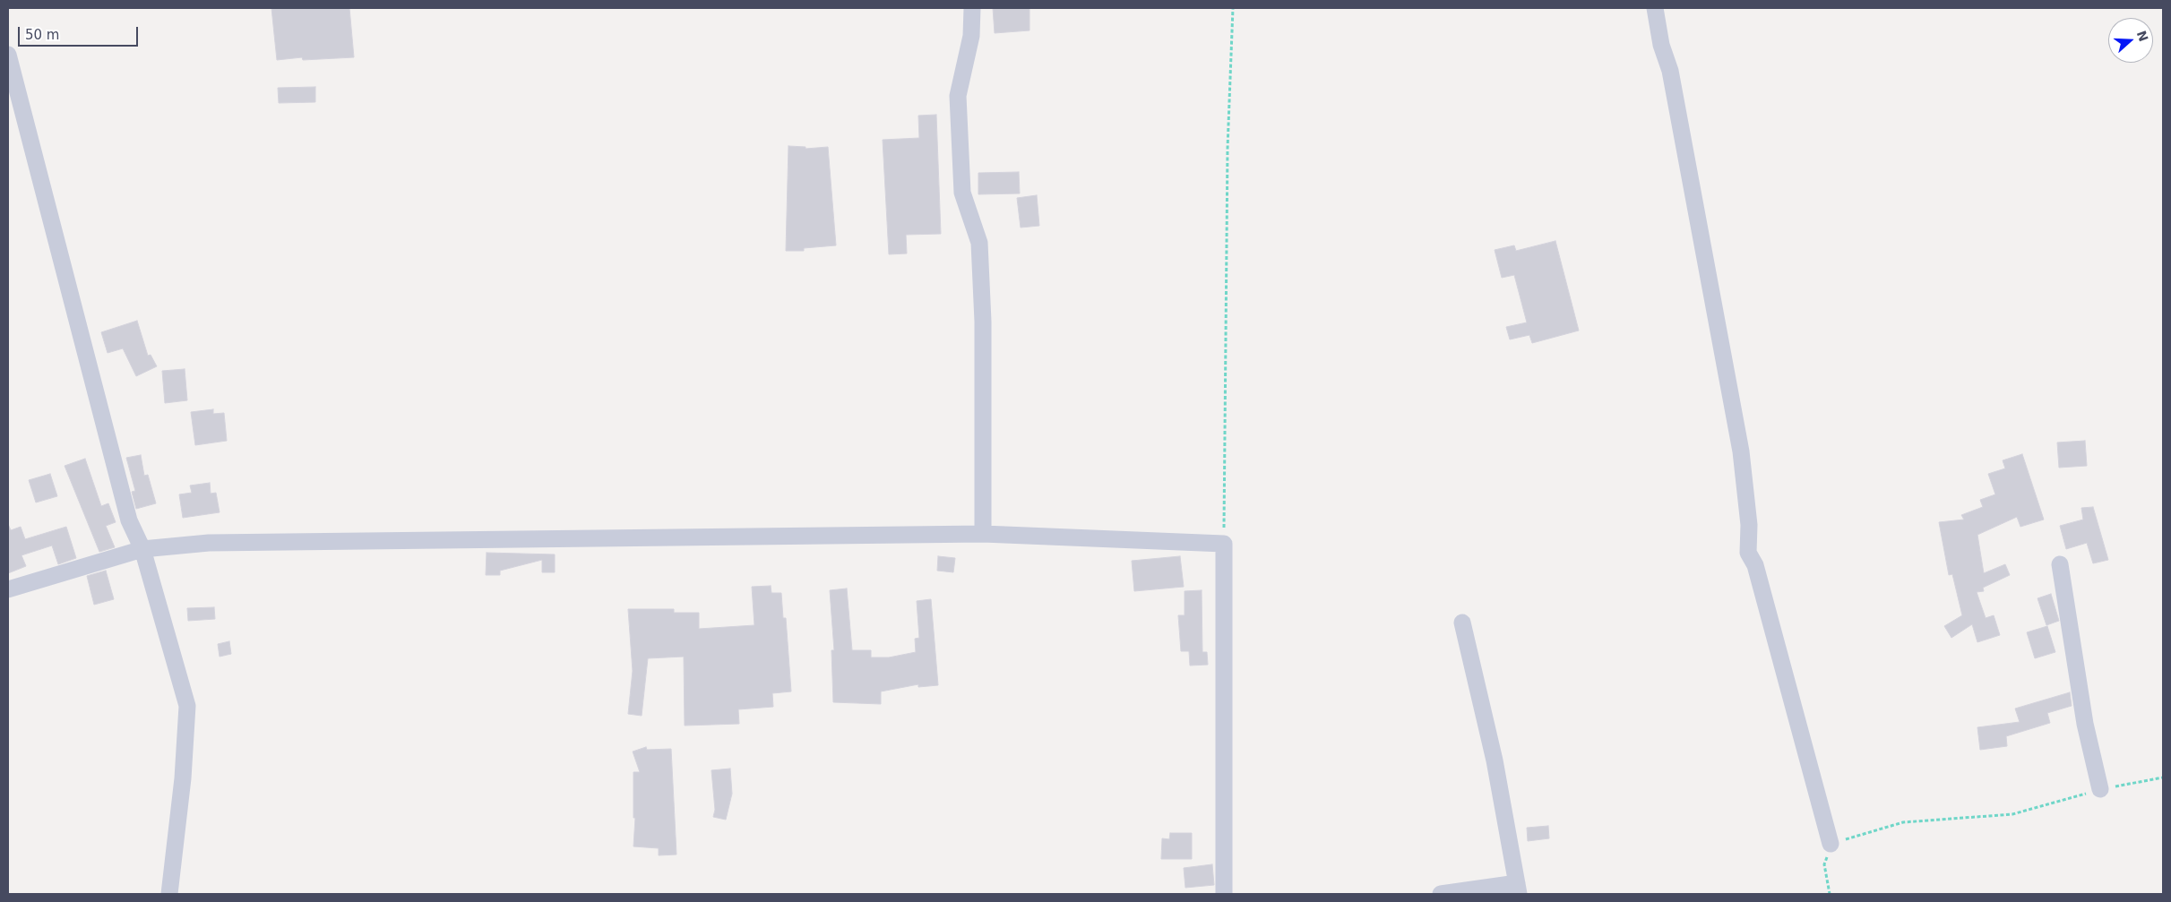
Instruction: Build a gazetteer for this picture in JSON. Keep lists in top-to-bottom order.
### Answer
{
  "scale_bar": "50 m",
  "north": "right"
}
